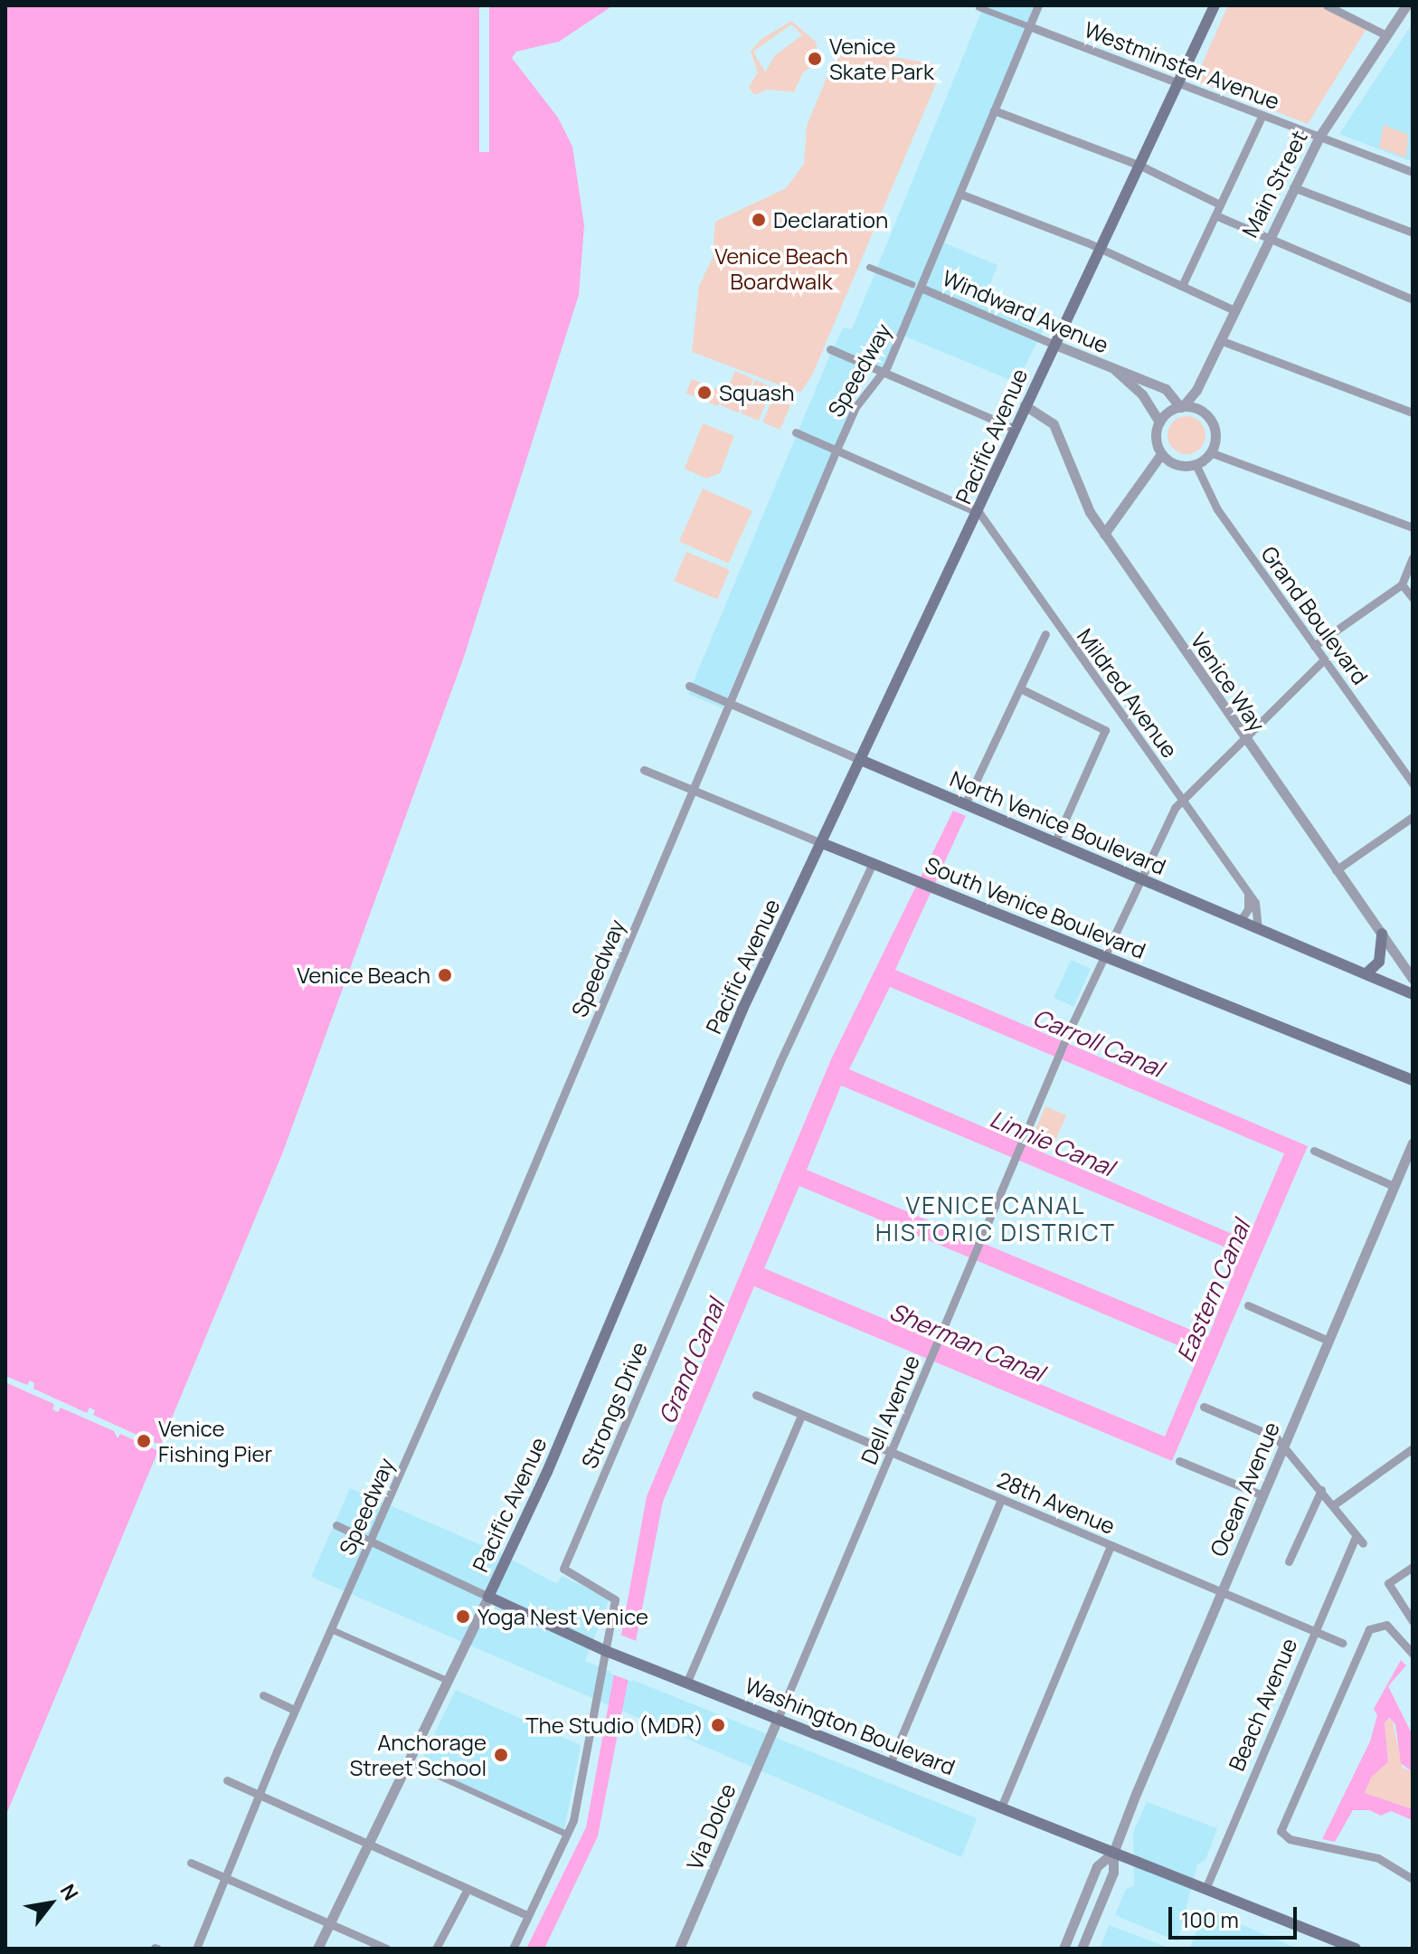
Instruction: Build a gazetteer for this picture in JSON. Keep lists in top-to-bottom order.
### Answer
{
  "streets": {
    "main road": [
      "Pacific Avenue",
      "North Venice Boulevard",
      "South Venice Boulevard",
      "Washington Boulevard"
    ],
    "street": [
      "Westminster Avenue",
      "Main Street",
      "Windward Avenue",
      "Speedway",
      "Grand Boulevard",
      "Venice Way",
      "Mildred Avenue",
      "Strongs Drive",
      "Dell Avenue",
      "Ocean Avenue",
      "28th Avenue",
      "Beach Avenue",
      "Via Dolce"
    ]
  },
  "crossings": [
    ["Westminster Avenue", "Main Street"],
    ["Westminster Avenue", "Speedway"],
    ["Westminster Avenue", "Pacific Avenue"],
    ["Main Street", "Windward Avenue"],
    ["Main Street", "Grand Boulevard"],
    ["Windward Avenue", "Speedway"],
    ["Windward Avenue", "Pacific Avenue"],
    ["Windward Avenue", "Grand Boulevard"],
    ["Speedway", "North Venice Boulevard"],
    ["Speedway", "South Venice Boulevard"],
    ["Speedway", "Washington Boulevard"],
    ["Pacific Avenue", "Venice Way"],
    ["Pacific Avenue", "Mildred Avenue"],
    ["Pacific Avenue", "North Venice Boulevard"],
    ["Pacific Avenue", "South Venice Boulevard"],
    ["Pacific Avenue", "Washington Boulevard"],
    ["Mildred Avenue", "North Venice Boulevard"],
    ["Mildred Avenue", "Dell Avenue"],
    ["North Venice Boulevard", "Dell Avenue"],
    ["South Venice Boulevard", "Strongs Drive"],
    ["South Venice Boulevard", "Dell Avenue"],
    ["Strongs Drive", "Washington Boulevard"],
    ["Dell Avenue", "28th Avenue"],
    ["Dell Avenue", "Washington Boulevard"],
    ["Dell Avenue", "Via Dolce"],
    ["Ocean Avenue", "28th Avenue"],
    ["Ocean Avenue", "Washington Boulevard"],
    ["28th Avenue", "Beach Avenue"],
    ["Beach Avenue", "Washington Boulevard"],
    ["Washington Boulevard", "Via Dolce"]
  ],
  "districts": ["VENICE CANAL HISTORIC DISTRICT"],
  "water": [
    "Carroll Canal",
    "Linnie Canal",
    "Eastern Canal",
    "Sherman Canal",
    "Grand Canal"
  ],
  "parks": ["Venice Beach Boardwalk"],
  "places": [
    "Venice Skate Park",
    "Declaration",
    "Squash",
    "Venice Beach",
    "Venice Fishing Pier",
    "Yoga Nest Venice",
    "The Studio (MDR)",
    "Anchorage Street School"
  ],
  "scale_bar": "100 m",
  "north": "top right"
}
